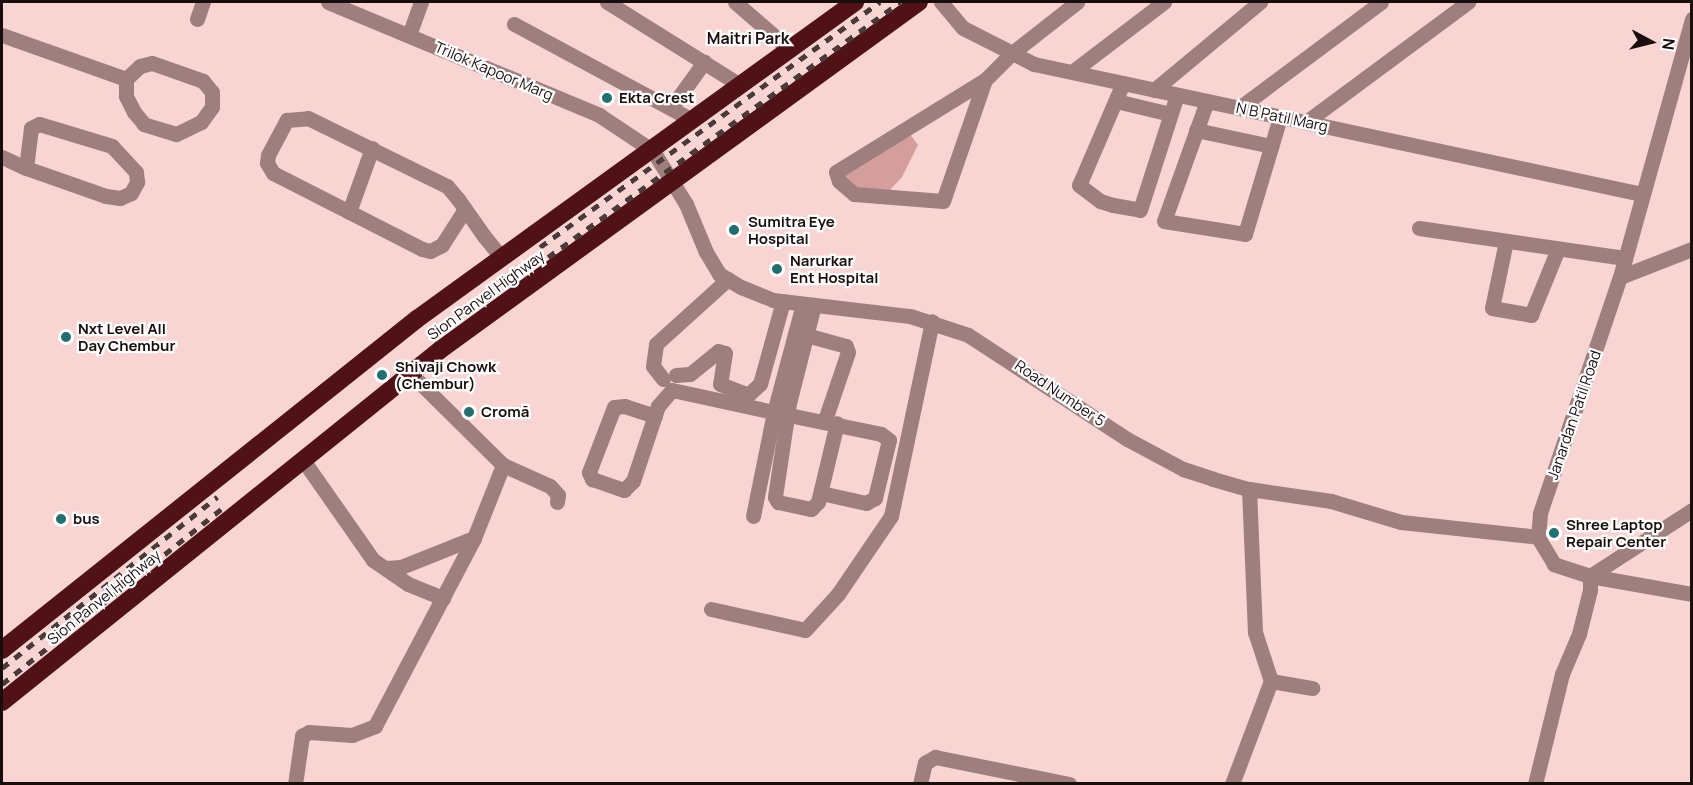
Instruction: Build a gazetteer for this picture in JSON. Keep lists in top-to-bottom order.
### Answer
{
  "streets": {
    "highway": ["Sion Panvel Highway"],
    "street": [
      "Trilok Kapoor Marg",
      "N B Patil Marg",
      "Road Number 5",
      "Janardan Patil Road"
    ]
  },
  "crossings": [
    ["Trilok Kapoor Marg", "Sion Panvel Highway"],
    ["Trilok Kapoor Marg", "Road Number 5"],
    ["N B Patil Marg", "Janardan Patil Road"],
    ["Sion Panvel Highway", "Road Number 5"],
    ["Road Number 5", "Janardan Patil Road"]
  ],
  "districts": ["Maitri Park"],
  "places": [
    "Ekta Crest",
    "Sumitra Eye Hospital",
    "Narurkar Ent Hospital",
    "Nxt Level All Day Chembur",
    "Shivaji Chowk (Chembur)",
    "Cromā",
    "bus",
    "Shree Laptop Repair Center"
  ],
  "north": "right"
}
